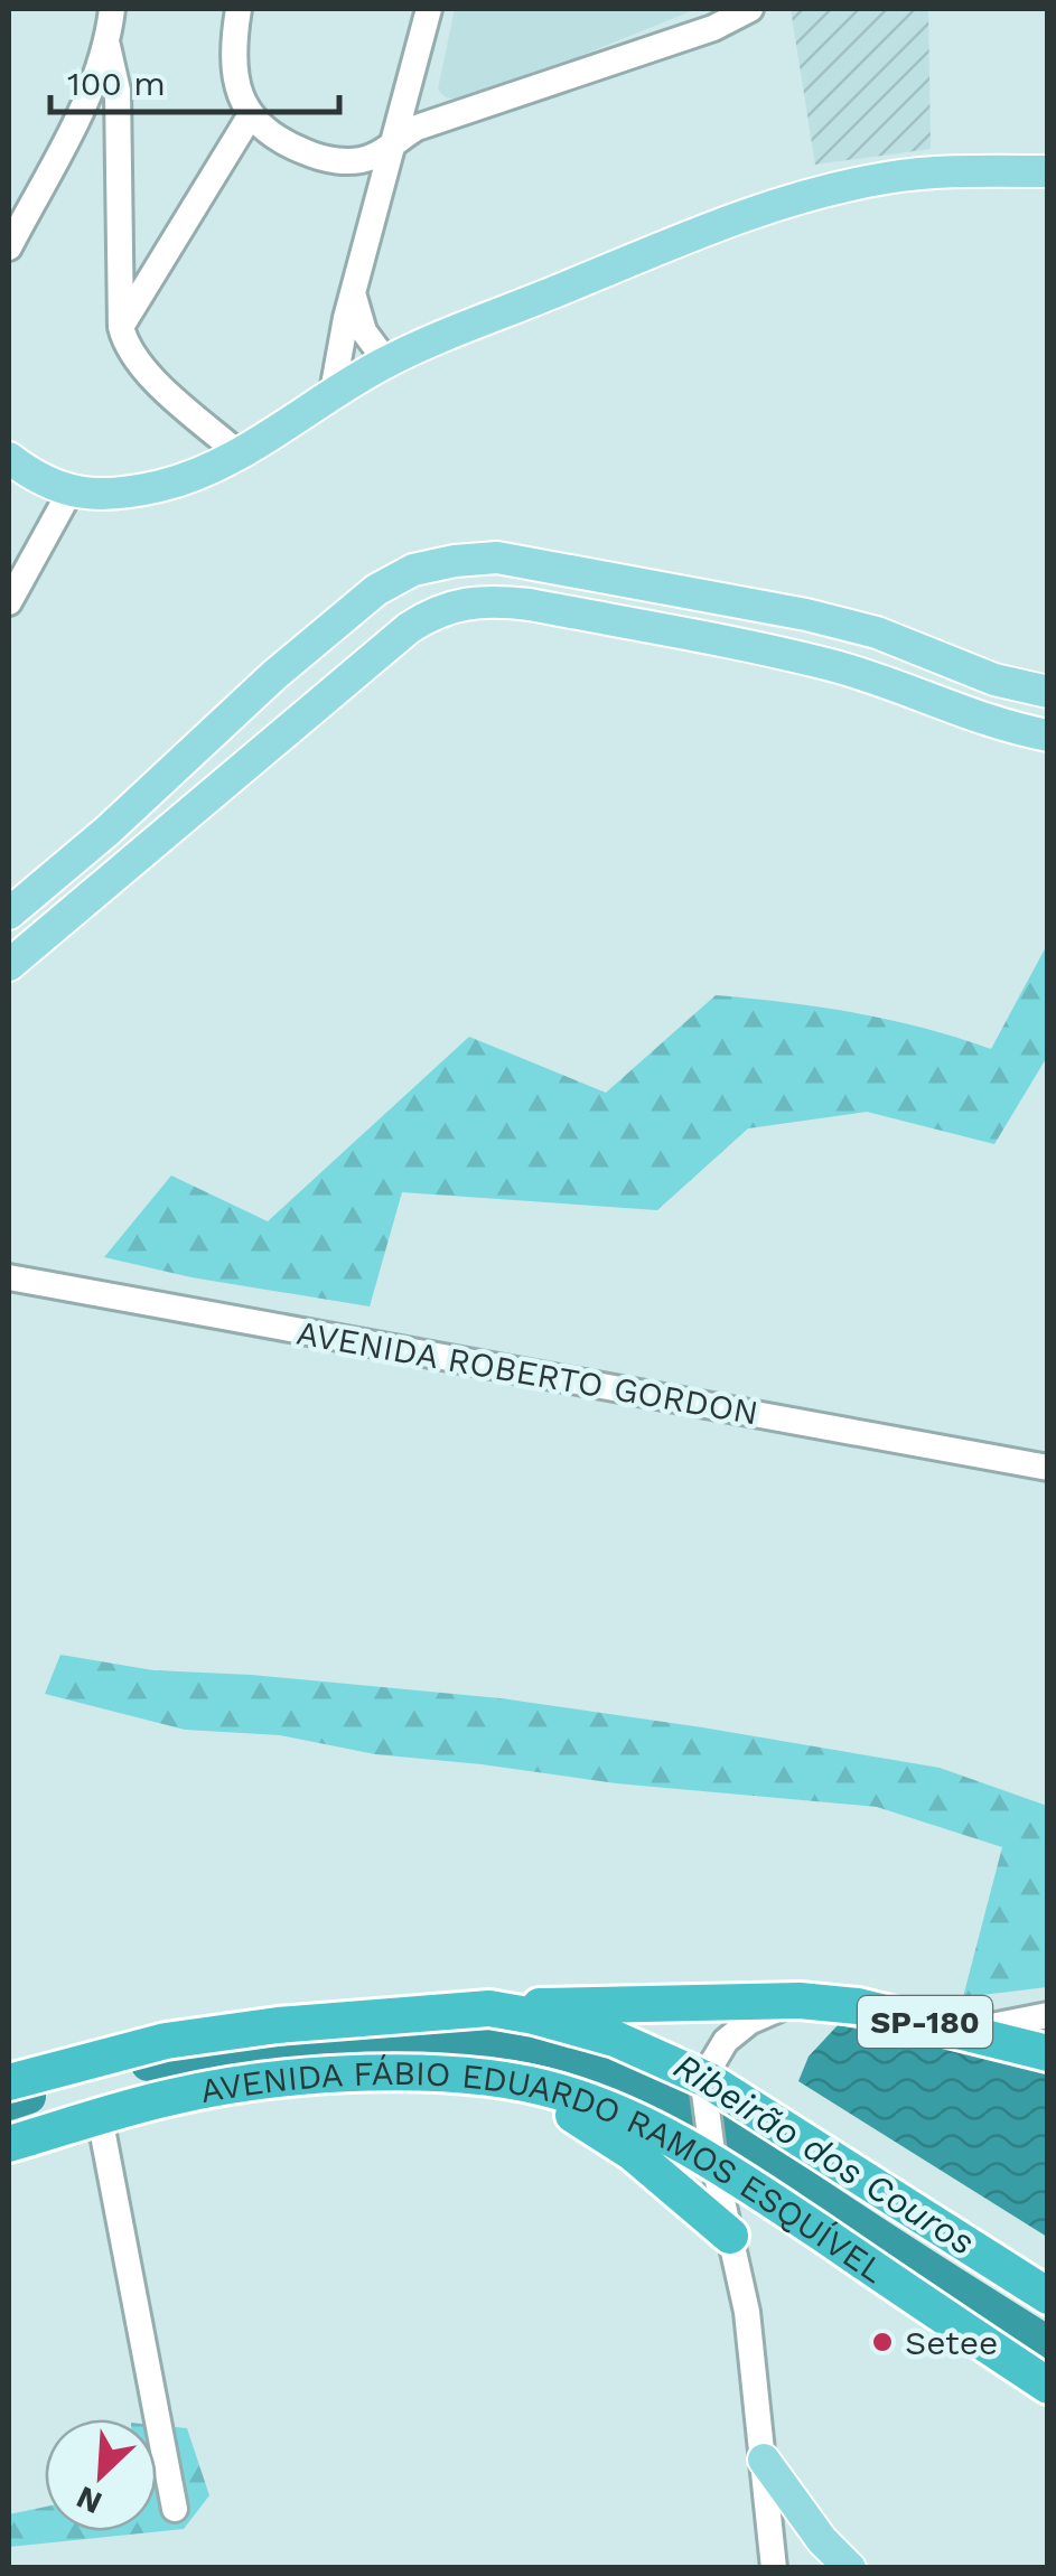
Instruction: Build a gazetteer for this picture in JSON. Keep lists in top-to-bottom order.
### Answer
{
  "streets": {
    "highway": ["SP-180", "AVENIDA FÁBIO EDUARDO RAMOS ESQUÍVEL"],
    "street": ["AVENIDA ROBERTO GORDON"]
  },
  "crossings": [
    ["SP-180", "AVENIDA FÁBIO EDUARDO RAMOS ESQUÍVEL"]
  ],
  "water": ["Ribeirão dos Couros"],
  "places": ["Setee"],
  "scale_bar": "100 m",
  "north": "bottom left"
}
